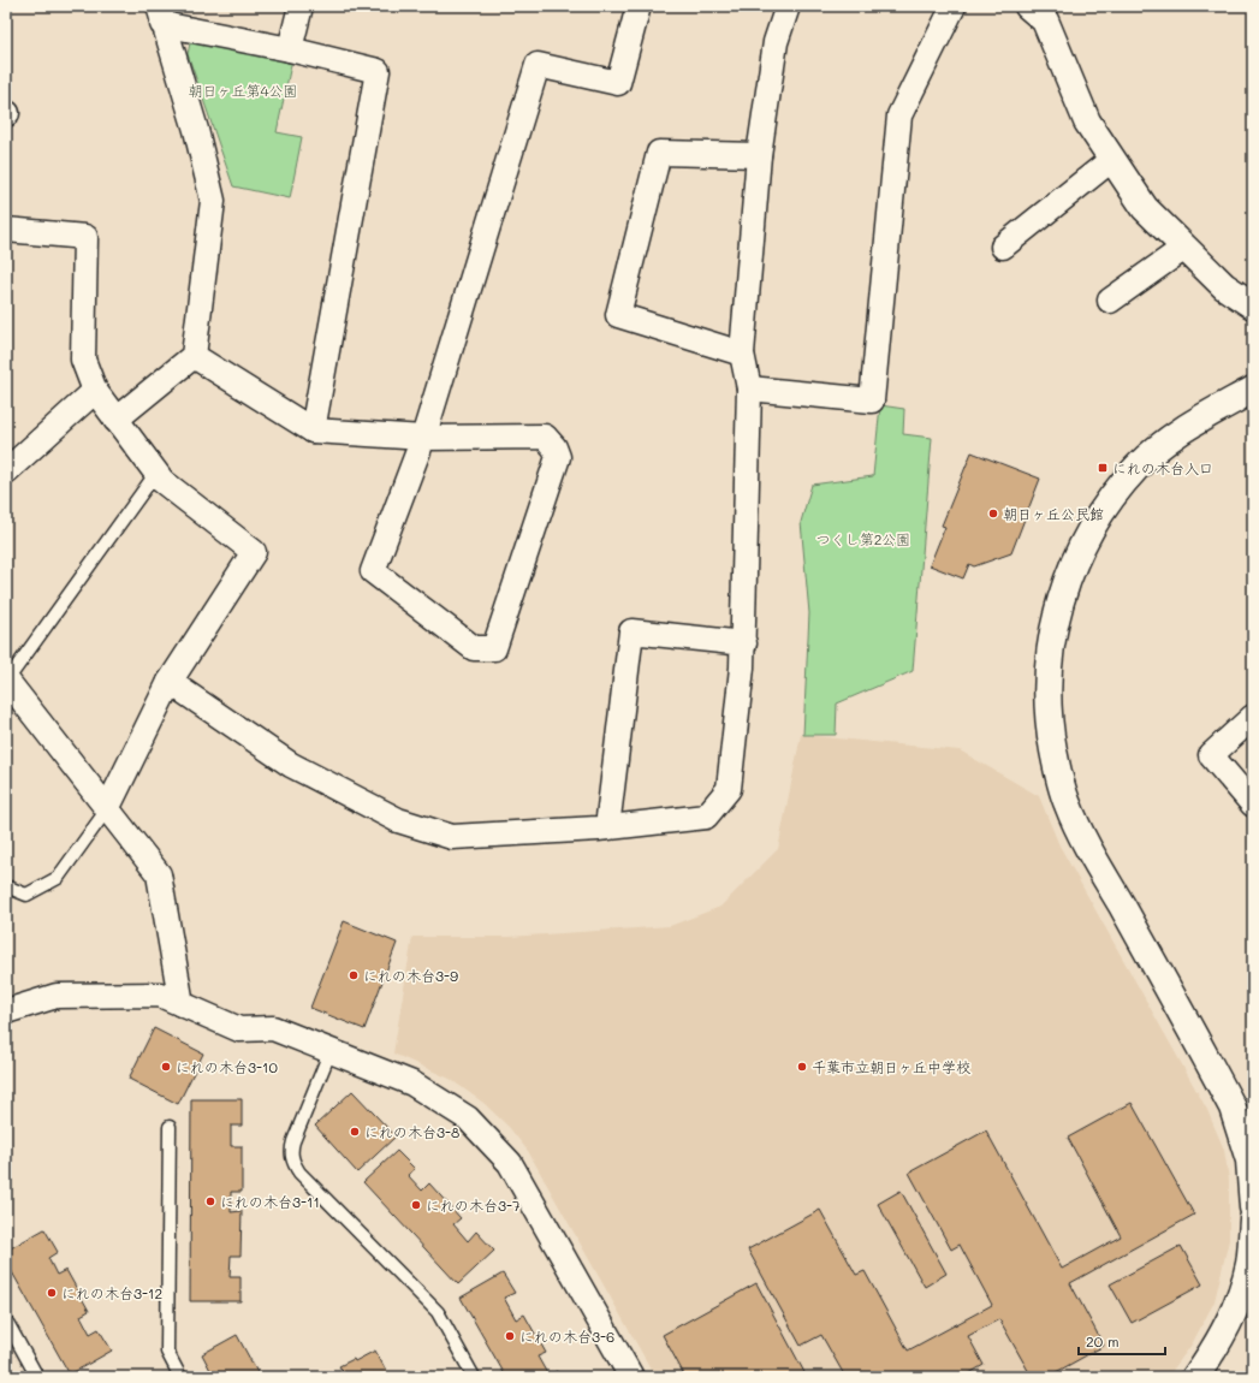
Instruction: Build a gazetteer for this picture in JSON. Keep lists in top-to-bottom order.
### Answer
{
  "parks": ["朝日ヶ丘第4公園", "つくし第2公園"],
  "places": {
    "transit": ["にれの木台入口"],
    "other": [
      "朝日ヶ丘公民館",
      "にれの木台3-9",
      "にれの木台3-10",
      "千葉市立朝日ヶ丘中学校",
      "にれの木台3-8",
      "にれの木台3-11",
      "にれの木台3-7",
      "にれの木台3-12",
      "にれの木台3-6"
    ]
  },
  "scale_bar": "20 m"
}
